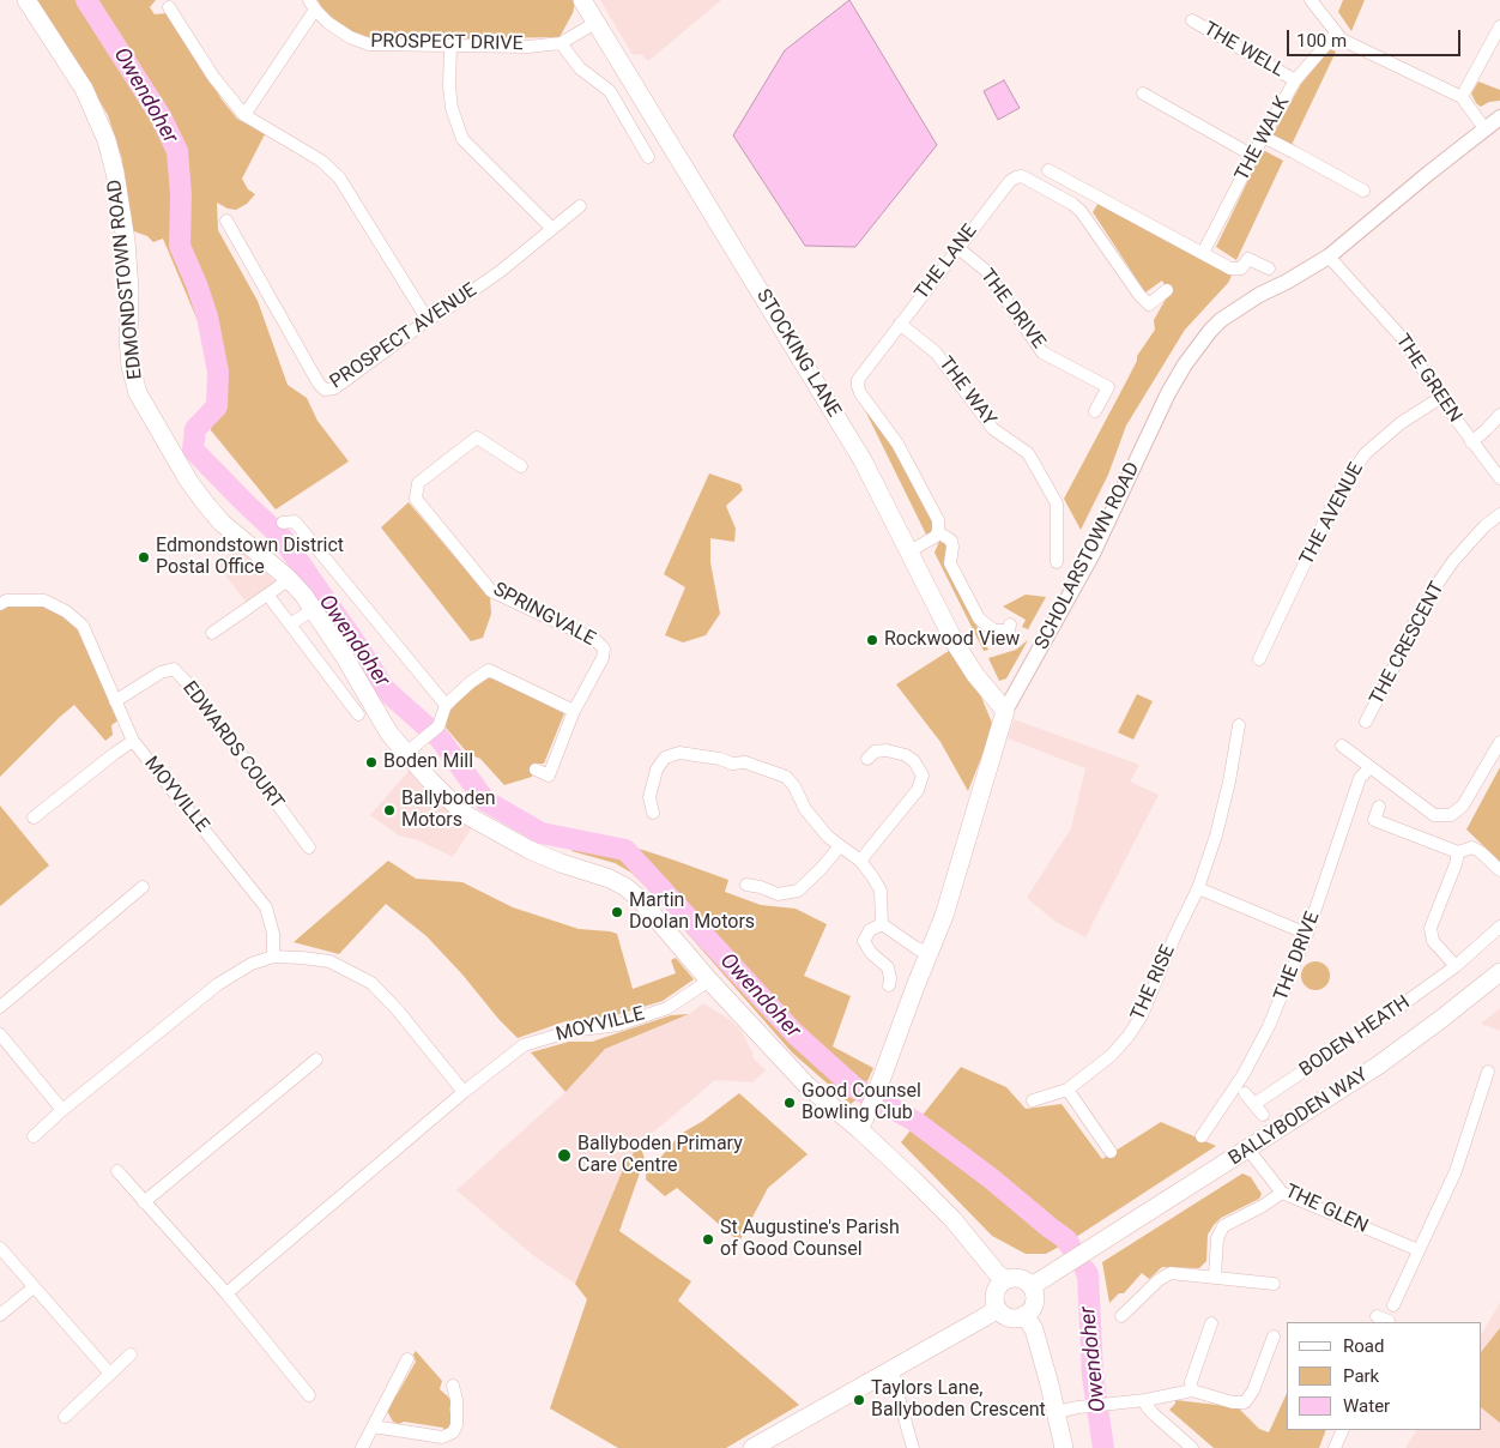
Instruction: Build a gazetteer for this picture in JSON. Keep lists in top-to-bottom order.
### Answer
{
  "streets": {
    "main road": [
      "EDMONDSTOWN ROAD",
      "STOCKING LANE",
      "SCHOLARSTOWN ROAD",
      "BALLYBODEN WAY"
    ],
    "street": [
      "PROSPECT DRIVE",
      "THE WELL",
      "THE WALK",
      "THE LANE",
      "THE DRIVE",
      "PROSPECT AVENUE",
      "THE GREEN",
      "THE WAY",
      "THE AVENUE",
      "SPRINGVALE",
      "THE CRESCENT",
      "EDWARDS COURT",
      "MOYVILLE",
      "THE RISE",
      "BODEN HEATH",
      "THE GLEN"
    ]
  },
  "crossings": [
    ["PROSPECT DRIVE", "STOCKING LANE"],
    ["THE WELL", "THE WALK"],
    ["THE LANE", "THE DRIVE"],
    ["THE LANE", "THE WAY"],
    ["EDMONDSTOWN ROAD", "SCHOLARSTOWN ROAD"],
    ["EDMONDSTOWN ROAD", "MOYVILLE"],
    ["EDMONDSTOWN ROAD", "BALLYBODEN WAY"],
    ["STOCKING LANE", "SCHOLARSTOWN ROAD"],
    ["THE GREEN", "THE AVENUE"],
    ["THE GREEN", "SCHOLARSTOWN ROAD"],
    ["BALLYBODEN WAY", "THE GLEN"]
  ],
  "water": ["Owendoher"],
  "places": [
    "Edmondstown District Postal Office",
    "Rockwood View",
    "Boden Mill",
    "Ballyboden Motors",
    "Martin Doolan Motors",
    "Good Counsel Bowling Club",
    "Ballyboden Primary Care Centre",
    "St Augustine's Parish of Good Counsel",
    "Taylors Lane, Ballyboden Crescent"
  ],
  "legend": ["Road", "Park", "Water"],
  "scale_bar": "100 m"
}
